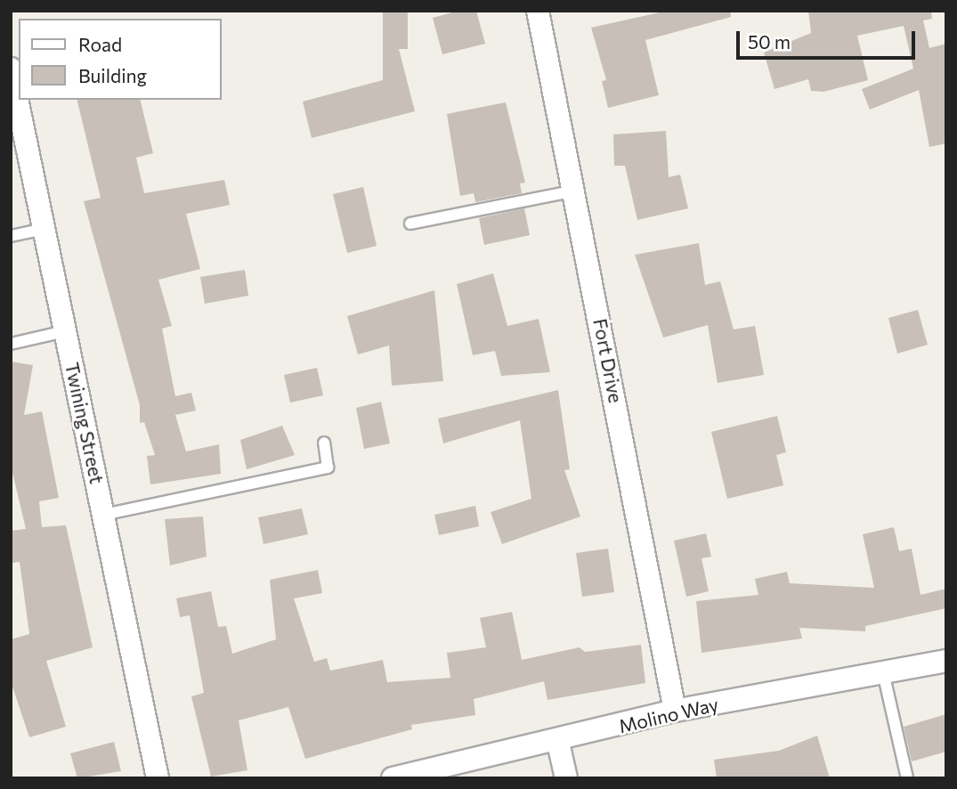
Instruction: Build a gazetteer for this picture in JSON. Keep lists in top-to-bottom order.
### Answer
{
  "streets": {
    "street": ["Fort Drive", "Twining Street", "Molino Way"]
  },
  "crossings": [
    ["Fort Drive", "Molino Way"]
  ],
  "legend": ["Road", "Building"],
  "scale_bar": "50 m"
}
